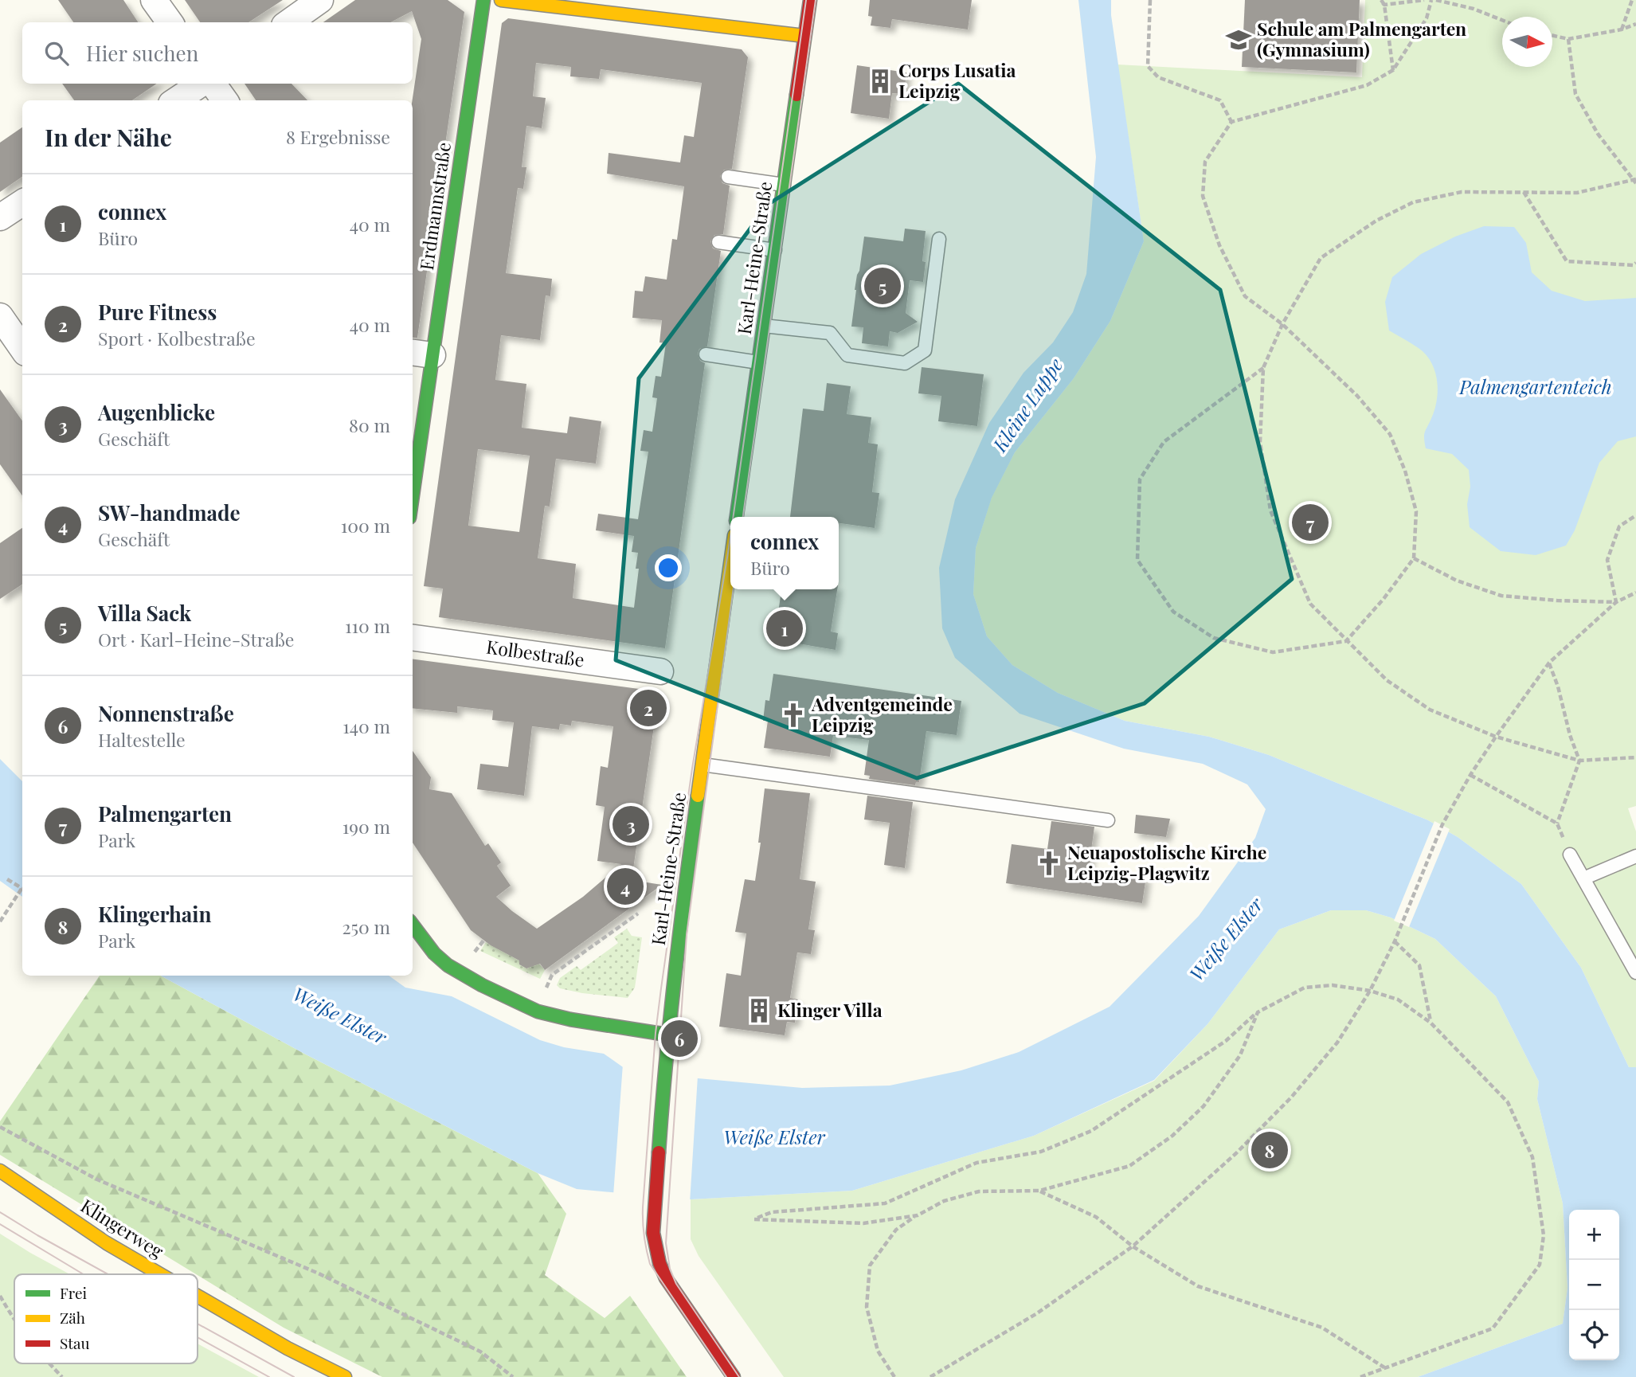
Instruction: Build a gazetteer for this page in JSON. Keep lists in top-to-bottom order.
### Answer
{
  "streets": {
    "main road": ["Erdmannstraße", "Karl-Heine-Straße", "Klingerweg"],
    "street": ["Kolbestraße"]
  },
  "water": ["Palmengartenteich", "Kleine Luppe", "Weiße Elster"],
  "places": {
    "school or university": ["Schule am Palmengarten (Gymnasium)"],
    "building": ["Corps Lusatia Leipzig", "Klinger Villa"],
    "church": ["Adventgemeinde Leipzig", "Neuapostolische Kirche Leipzig-Plagwitz"]
  },
  "legend": ["Frei", "Zäh", "Stau"],
  "north": "right",
  "page": {
    "search": "Hier suchen",
    "heading": ["In der Nähe", "8 Ergebnisse"],
    "list": [
      {
        "mark": "1",
        "name": "connex",
        "note": "Büro",
        "value": "40 m"
      },
      {
        "mark": "2",
        "name": "Pure Fitness",
        "note": "Sport · Kolbestraße",
        "value": "40 m"
      },
      {
        "mark": "3",
        "name": "Augenblicke",
        "note": "Geschäft",
        "value": "80 m"
      },
      {
        "mark": "4",
        "name": "SW-handmade",
        "note": "Geschäft",
        "value": "100 m"
      },
      {
        "mark": "5",
        "name": "Villa Sack",
        "note": "Ort · Karl-Heine-Straße",
        "value": "110 m"
      },
      {
        "mark": "6",
        "name": "Nonnenstraße",
        "note": "Haltestelle",
        "value": "140 m"
      },
      {
        "mark": "7",
        "name": "Palmengarten",
        "note": "Park",
        "value": "190 m"
      },
      {
        "mark": "8",
        "name": "Klingerhain",
        "note": "Park",
        "value": "250 m"
      }
    ],
    "pins": [
      "5",
      "7",
      "1",
      "2",
      "3",
      "4",
      "6",
      "8"
    ],
    "popup": ["connex", "Büro"],
    "map_buttons": ["+", "−"]
  }
}
